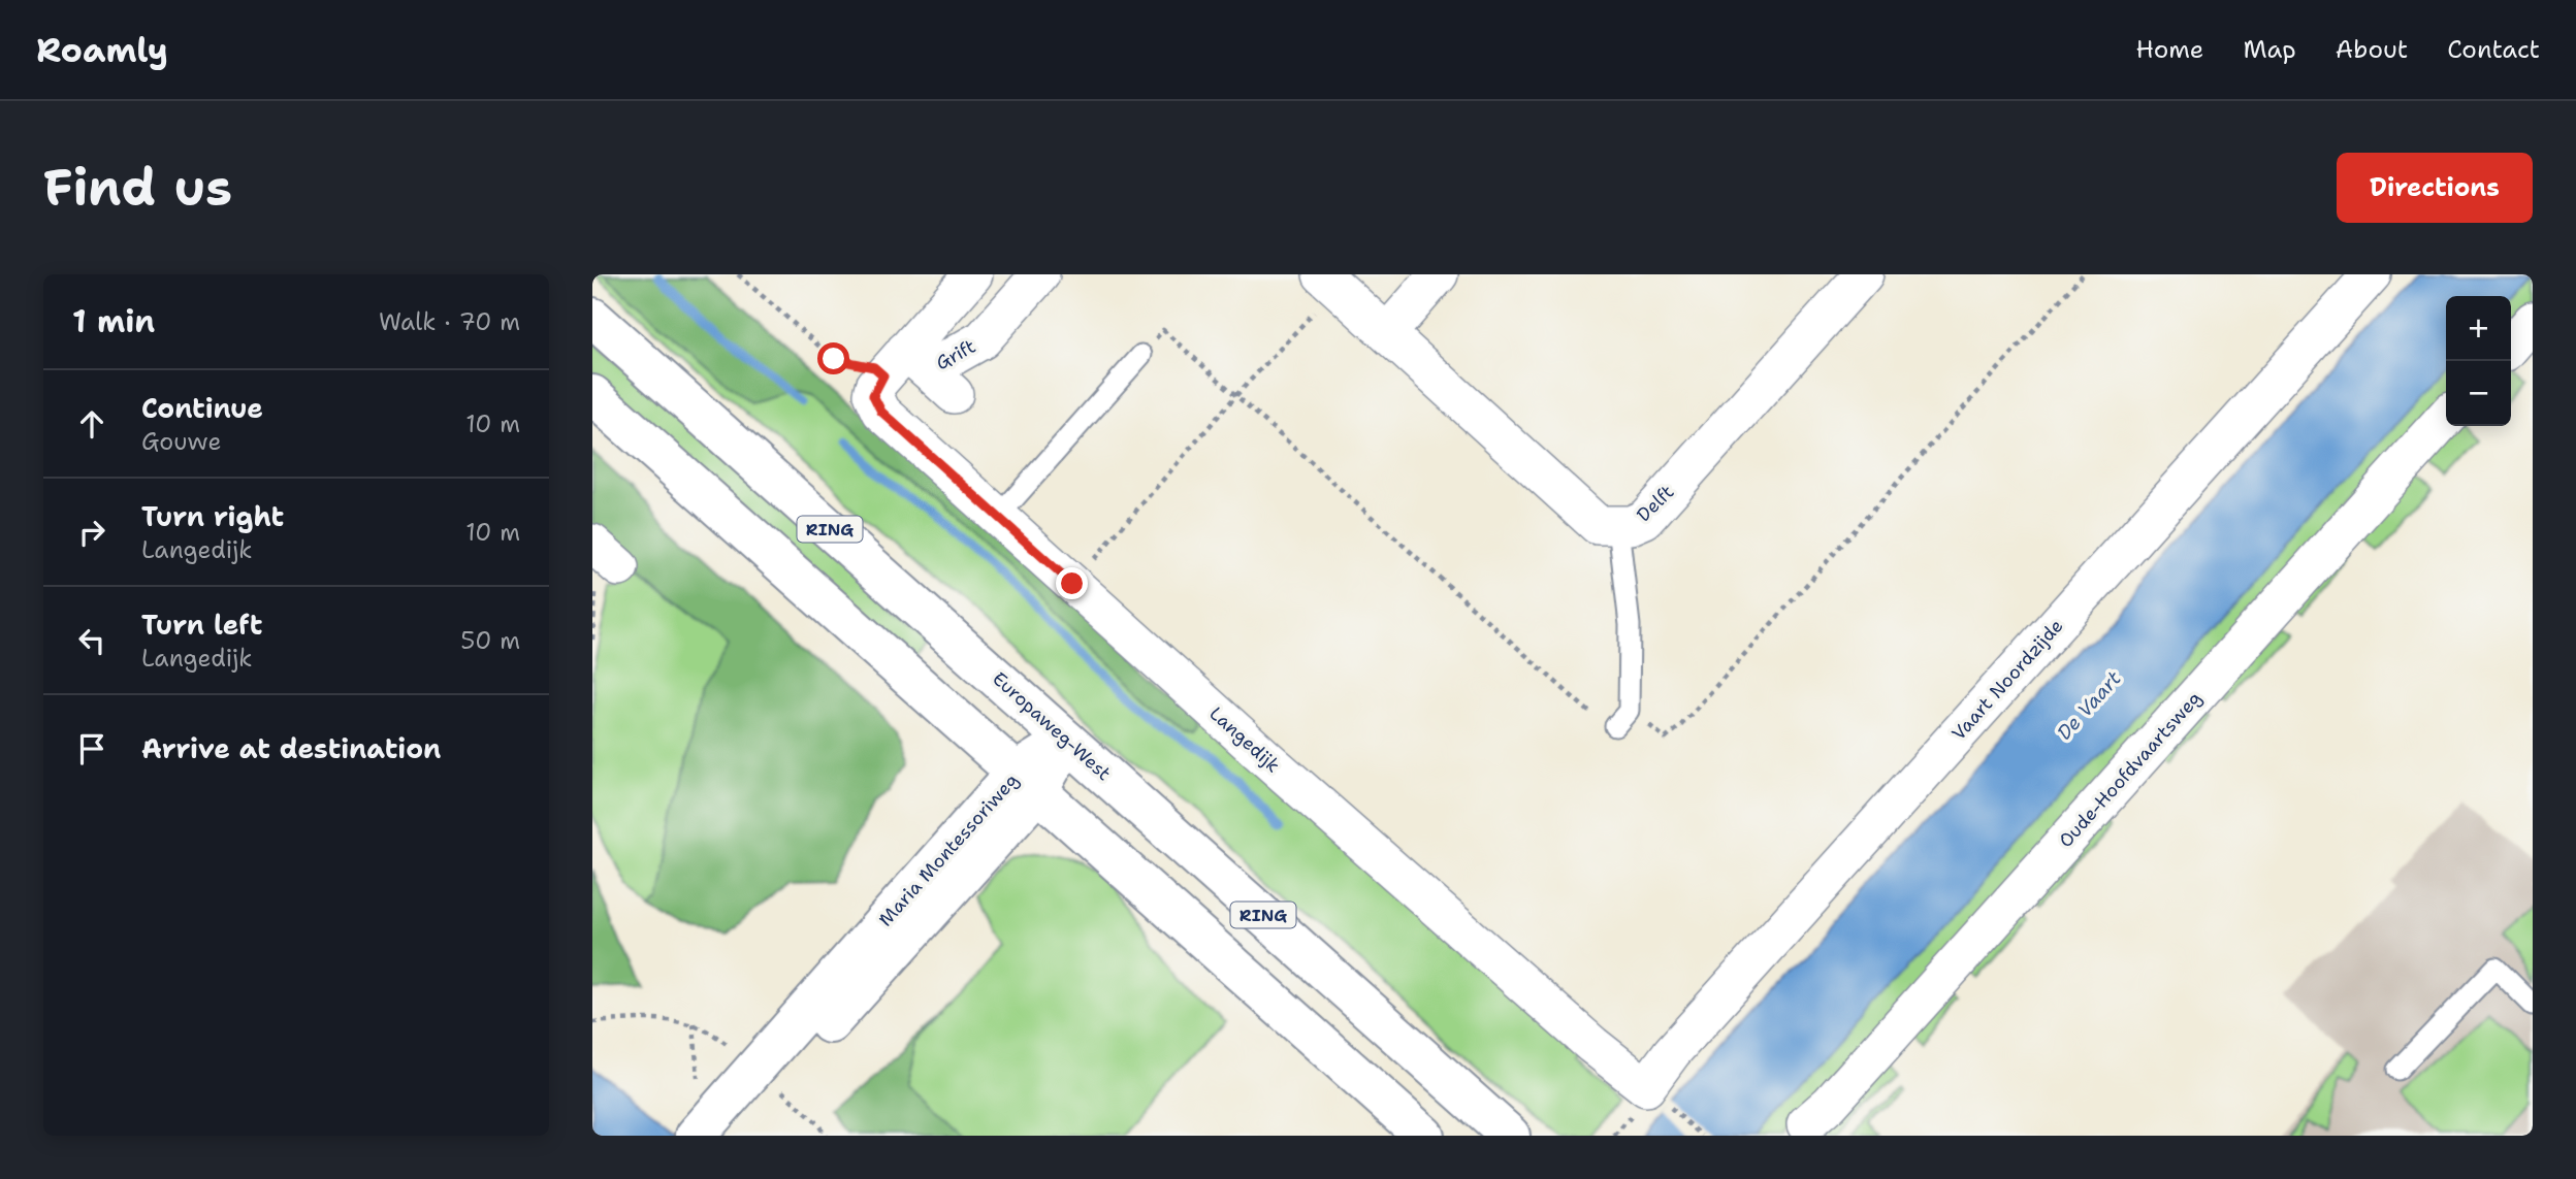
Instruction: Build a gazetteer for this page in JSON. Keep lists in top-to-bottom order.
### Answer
{
  "streets": {
    "main road": ["RING", "Europaweg-West", "Maria Montessoriweg"],
    "street": [
      "Grift",
      "Delft",
      "Vaart Noordzijde",
      "Langedijk",
      "Oude-Hoofdvaartsweg"
    ]
  },
  "crossings": [
    ["Grift", "Langedijk"],
    ["RING", "Maria Montessoriweg"],
    ["Vaart Noordzijde", "Langedijk"],
    ["Europaweg-West", "Maria Montessoriweg"]
  ],
  "water": ["De Vaart"],
  "page": {
    "header": "Roamly",
    "nav": [
      "Home",
      "Map",
      "About",
      "Contact"
    ],
    "buttons": "Directions",
    "title": "Find us",
    "heading": ["1 min", "Walk · 70 m"],
    "map_buttons": ["+", "−"],
    "list": [
      ["Continue", "Gouwe", "10 m"],
      ["Turn right", "Langedijk", "10 m"],
      ["Turn left", "Langedijk", "50 m"],
      "Arrive at destination"
    ]
  }
}
